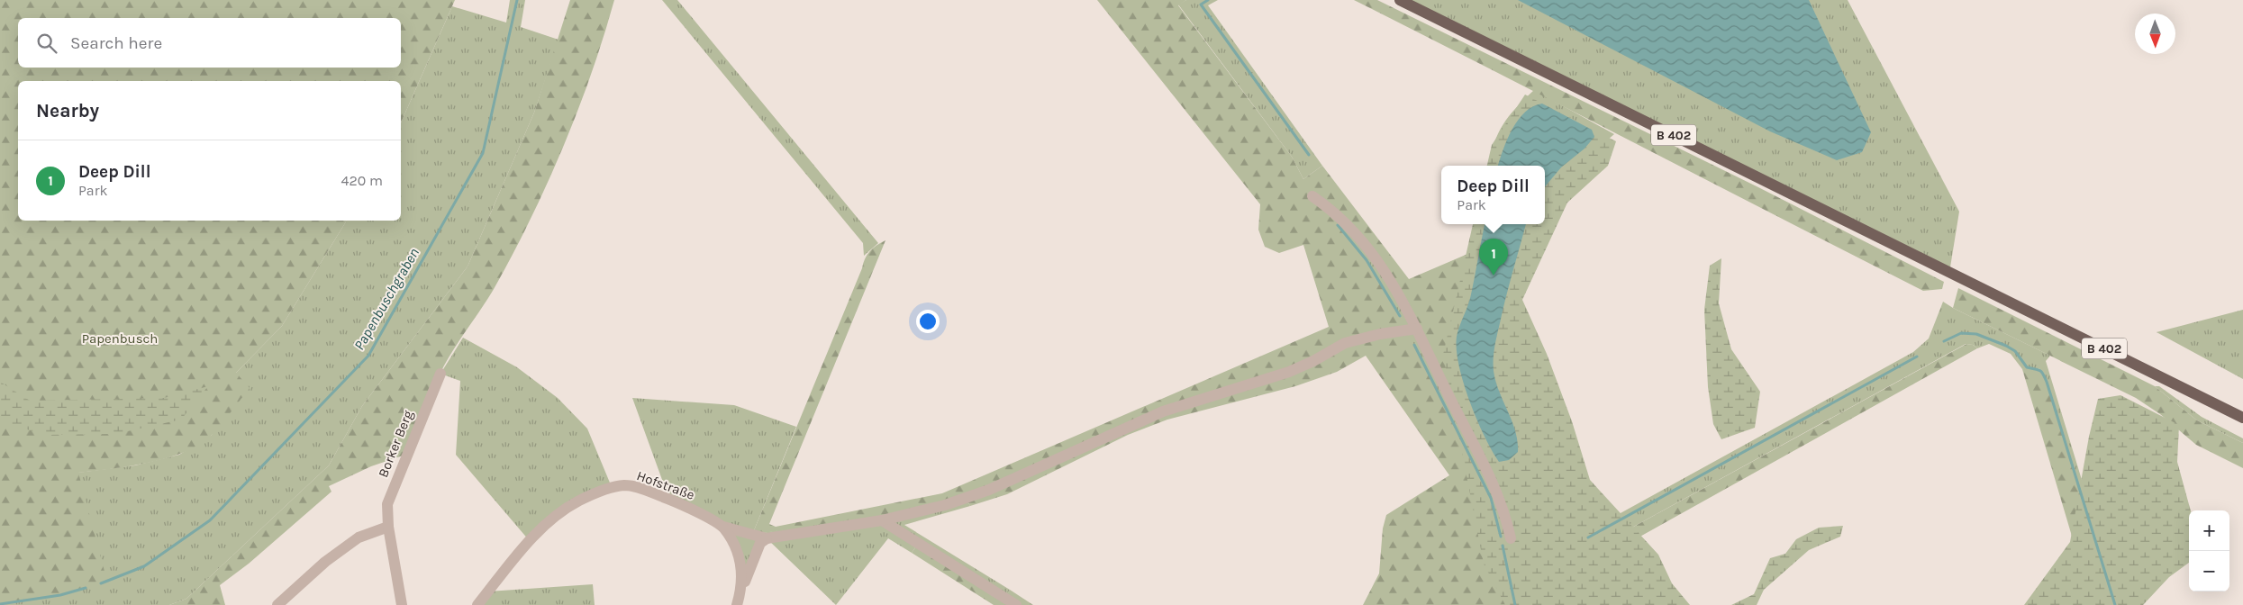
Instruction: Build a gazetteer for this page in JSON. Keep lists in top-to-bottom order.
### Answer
{
  "streets": {
    "main road": ["B 402"],
    "street": ["Borker Berg", "Hofstraße"]
  },
  "water": ["Papenbuschgraben"],
  "parks": ["Papenbusch"],
  "north": "bottom",
  "page": {
    "search": "Search here",
    "heading": "Nearby",
    "list": [
      {
        "mark": "1",
        "name": "Deep Dill",
        "note": "Park",
        "value": "420 m"
      }
    ],
    "popup": ["Deep Dill", "Park"],
    "pins": "1",
    "map_buttons": ["+", "−"]
  }
}
